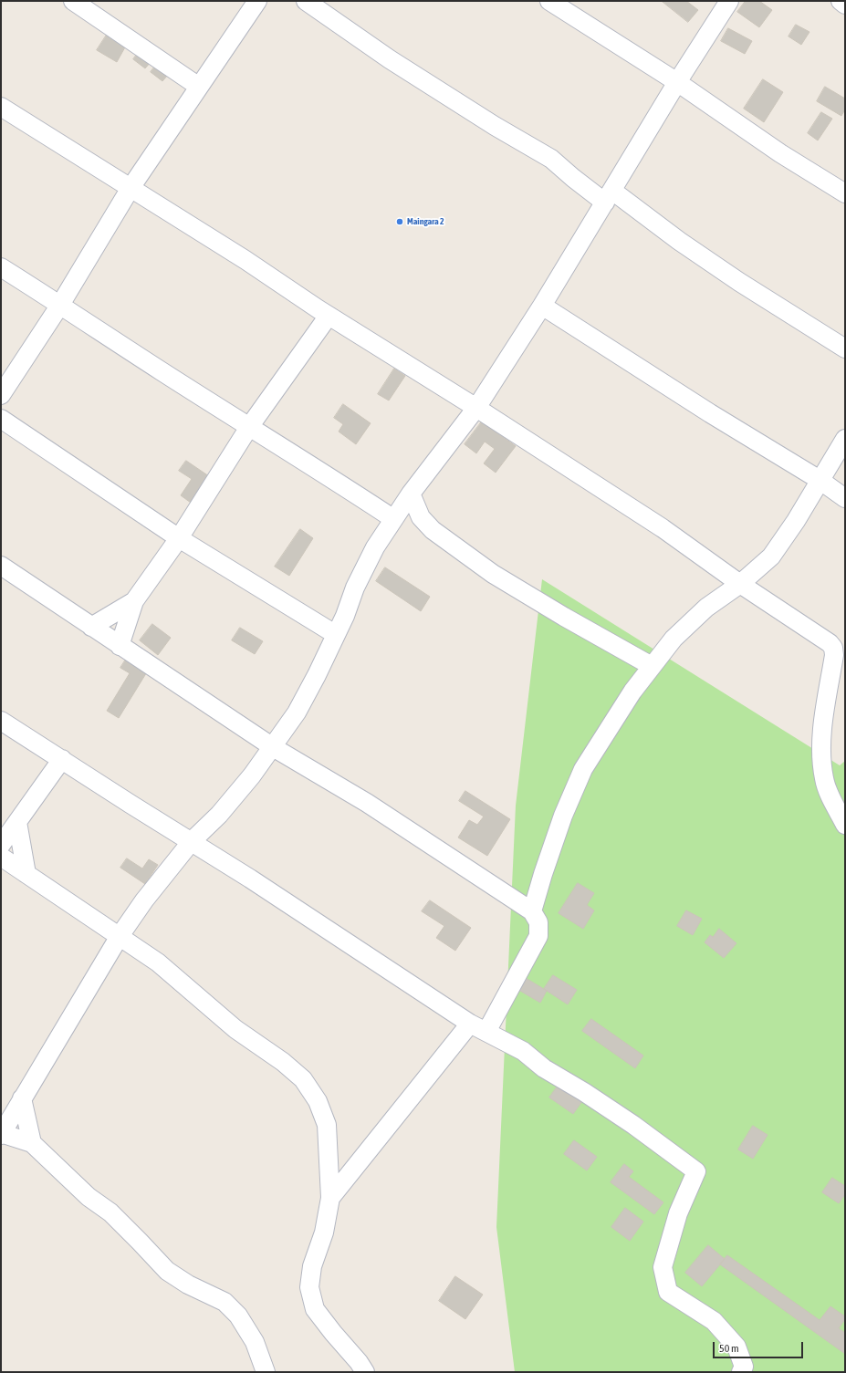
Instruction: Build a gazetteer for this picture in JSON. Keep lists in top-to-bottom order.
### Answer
{
  "places": ["Maingara 2"],
  "scale_bar": "50 m"
}
